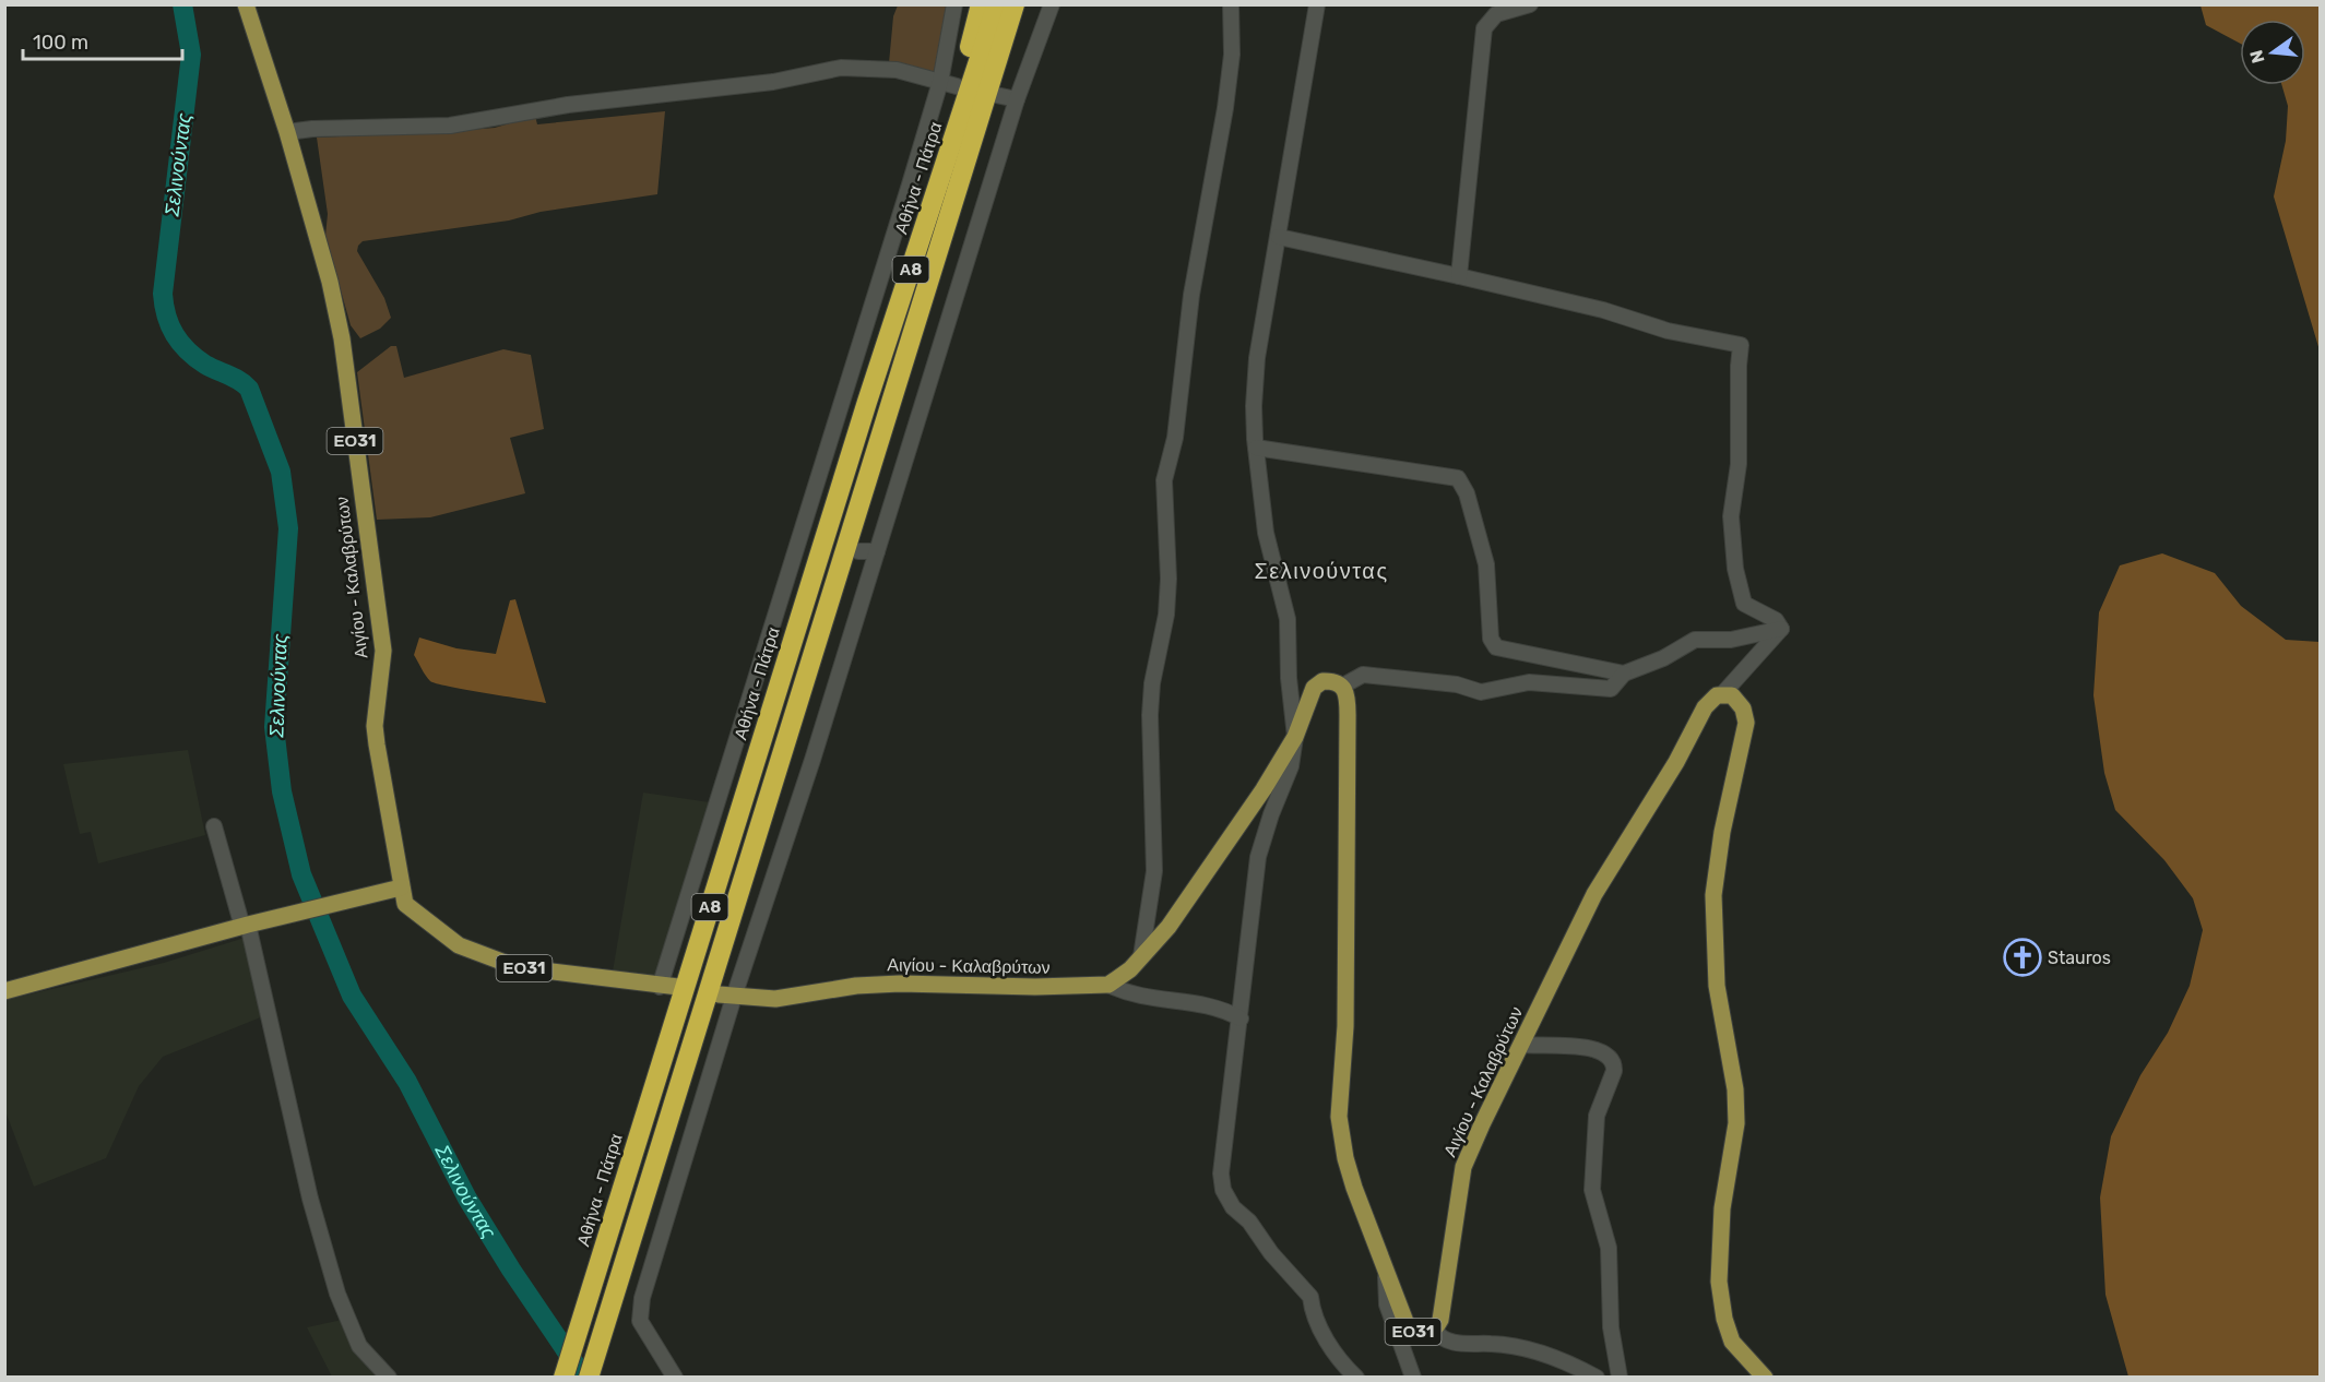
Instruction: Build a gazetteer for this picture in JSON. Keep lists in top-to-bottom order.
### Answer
{
  "streets": {
    "highway": ["Αθήνα - Πάτρα", "Α8"],
    "main road": ["ΕΟ31", "Αιγίου - Καλαβρύτων"]
  },
  "crossings": [
    ["ΕΟ31", "Αιγίου - Καλαβρύτων"]
  ],
  "districts": ["Σελινούντας"],
  "water": ["Σελινούντας"],
  "places": {
    "church": ["Stauros"]
  },
  "scale_bar": "100 m",
  "north": "left"
}
